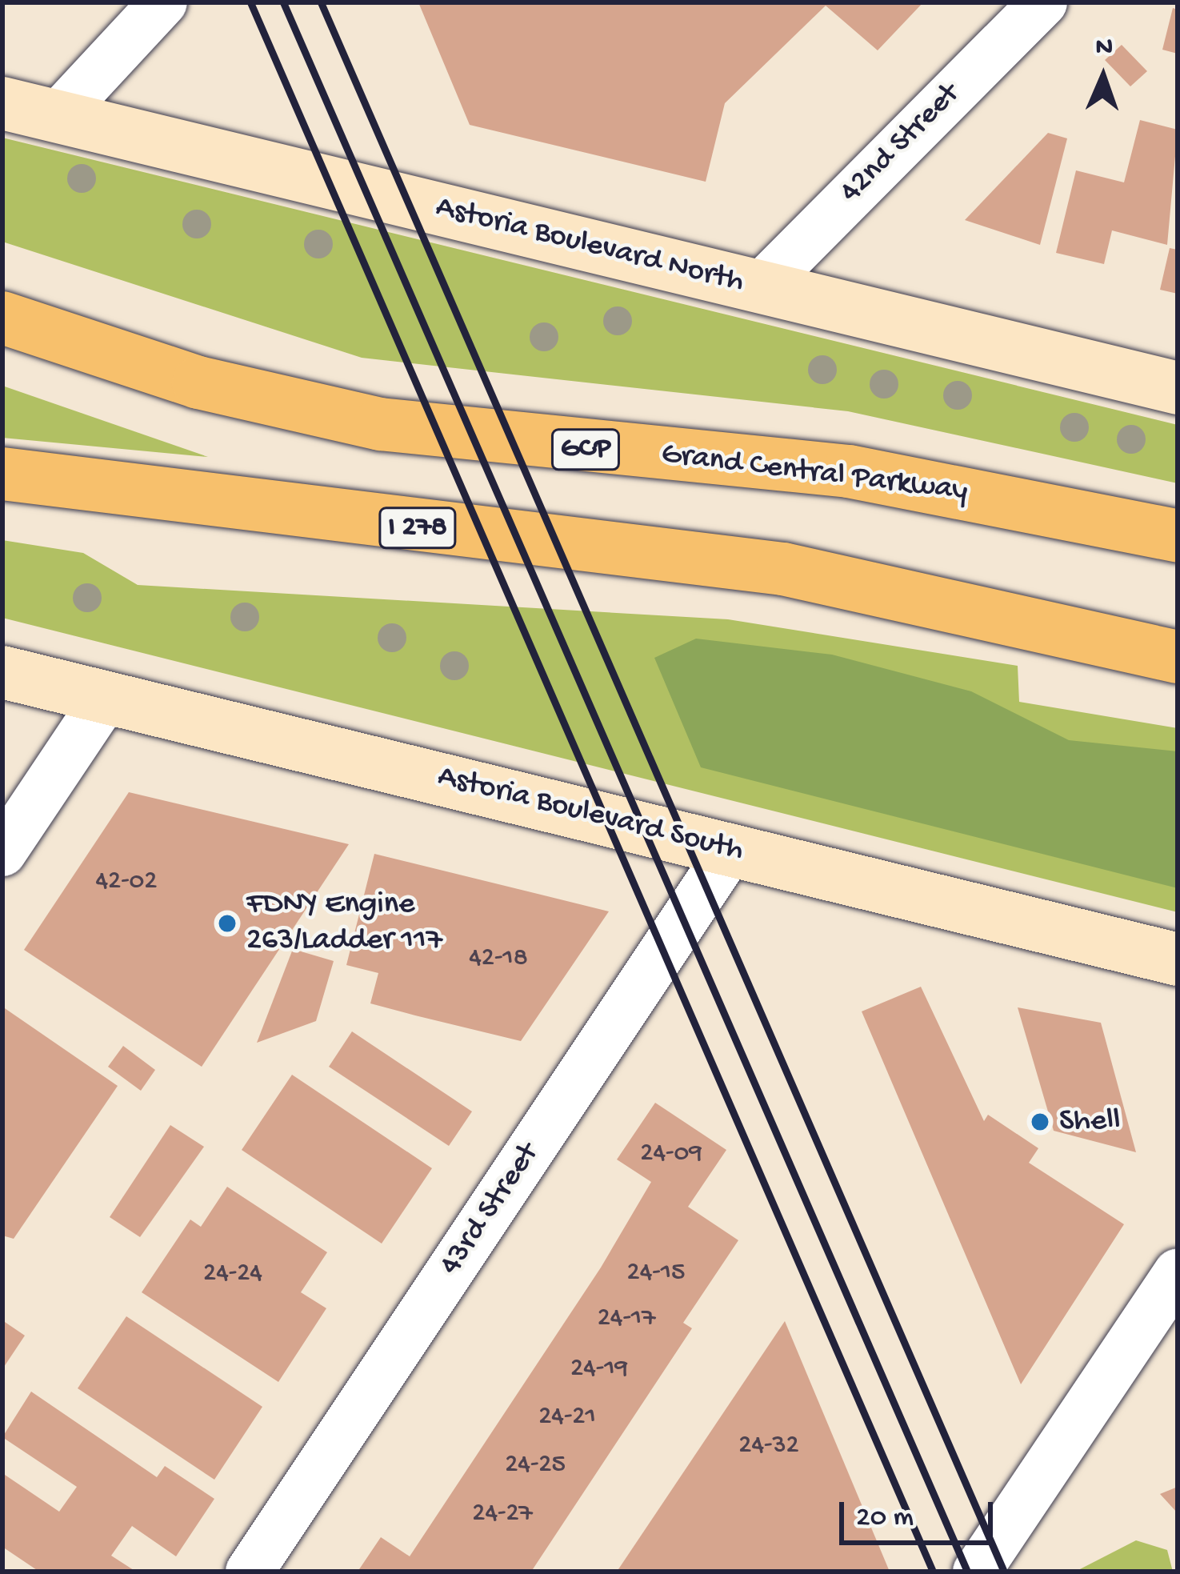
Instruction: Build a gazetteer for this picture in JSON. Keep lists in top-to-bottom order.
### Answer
{
  "streets": {
    "highway": ["GCP", "Grand Central Parkway", "I 278"],
    "main road": ["Astoria Boulevard North", "Astoria Boulevard South"],
    "street": ["42nd Street", "43rd Street"]
  },
  "crossings": [
    ["42nd Street", "Astoria Boulevard North"],
    ["Astoria Boulevard South", "43rd Street"]
  ],
  "places": ["FDNY Engine 263/Ladder 117", "Shell"],
  "house_numbers": [
    "42-02",
    "42-18",
    "24-09",
    "24-15",
    "24-24",
    "24-17",
    "24-19",
    "24-21",
    "24-32",
    "24-25",
    "24-27"
  ],
  "scale_bar": "20 m",
  "north": "top"
}
